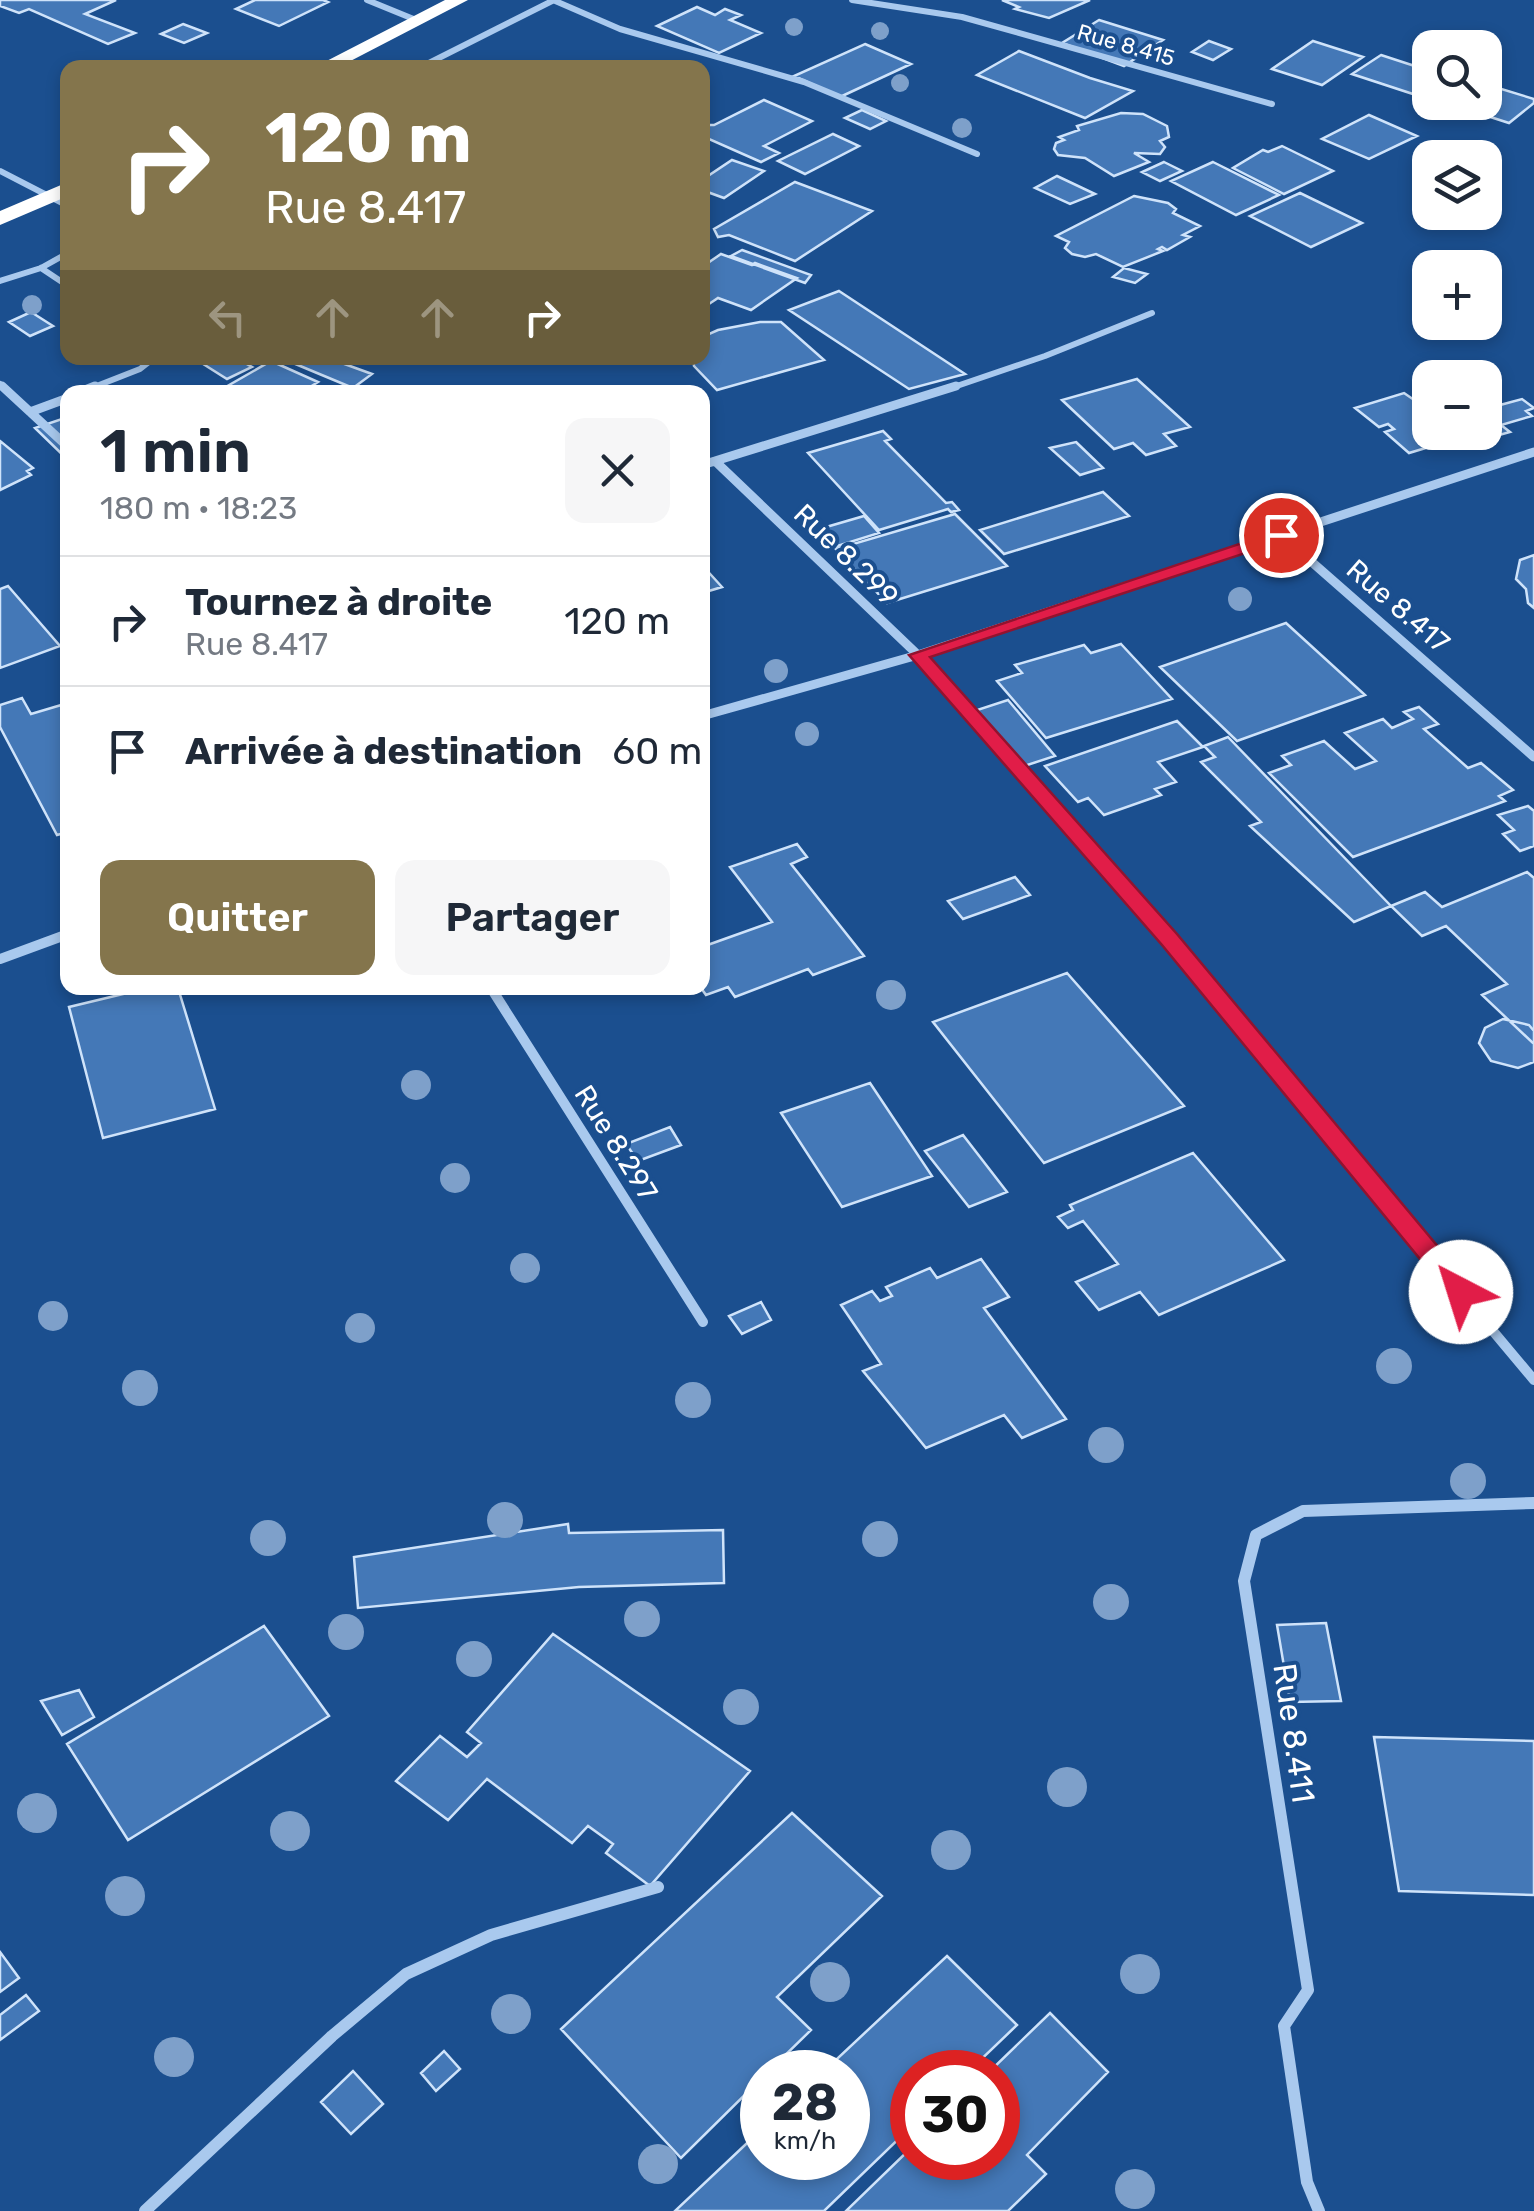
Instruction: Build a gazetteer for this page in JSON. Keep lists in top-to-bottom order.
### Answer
{
  "streets": {
    "street": [
      "Rue 8.415",
      "Rue 8.299",
      "Rue 8.417",
      "Rue 8.297",
      "Rue 8.411"
    ]
  },
  "page": {
    "map_buttons": ["+", "−"],
    "turn": ["120 m", "Rue 8.417"],
    "heading": ["1 min", "180 m · 18:23"],
    "list": [
      {
        "name": "Tournez à droite",
        "note": "Rue 8.417",
        "value": "120 m"
      },
      {
        "name": "Arrivée à destination",
        "value": "60 m"
      }
    ],
    "buttons": ["Quitter", "Partager"],
    "speed": "28 km/h",
    "limit": "30"
  }
}
